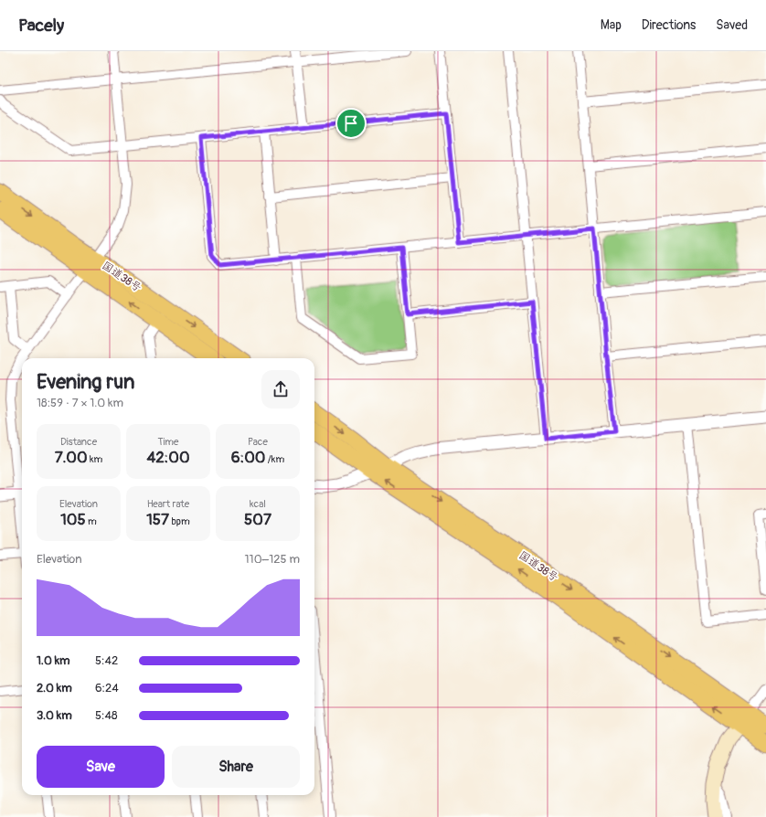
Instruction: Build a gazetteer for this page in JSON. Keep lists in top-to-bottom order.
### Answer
{
  "streets": {
    "highway": ["国道38号"]
  },
  "page": {
    "header": "Pacely",
    "nav": ["Map", "Directions", "Saved"],
    "heading": ["Evening run", "18:59 · 7 × 1.0 km"],
    "stats": [
      ["Distance", "7.00 km"],
      ["Time", "42:00"],
      ["Pace", "6:00 /km"],
      ["Elevation", "105 m"],
      ["Heart rate", "157 bpm"],
      ["kcal", "507"]
    ],
    "chart": ["Elevation", "110–125 m"],
    "list": [
      {
        "name": "1.0 km",
        "note": "5:42"
      },
      {
        "name": "2.0 km",
        "note": "6:24"
      },
      {
        "name": "3.0 km",
        "note": "5:48"
      }
    ],
    "buttons": ["Save", "Share"]
  }
}
